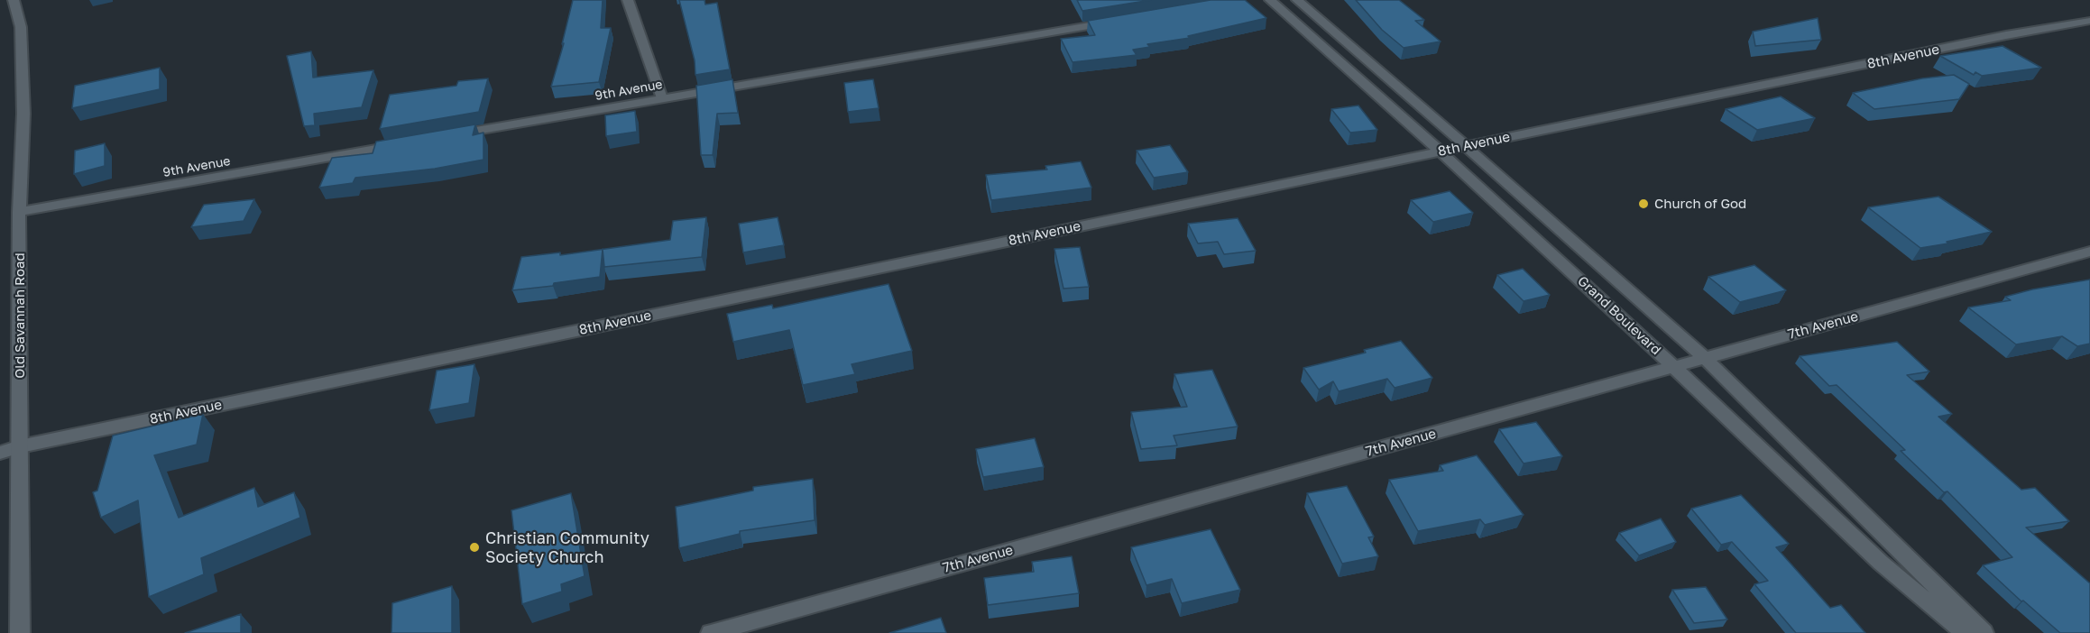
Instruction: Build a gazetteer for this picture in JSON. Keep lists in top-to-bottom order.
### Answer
{
  "streets": {
    "street": [
      "8th Avenue",
      "9th Avenue",
      "Old Savannah Road",
      "Grand Boulevard",
      "7th Avenue"
    ]
  },
  "crossings": [
    ["8th Avenue", "Old Savannah Road"],
    ["8th Avenue", "Grand Boulevard"],
    ["9th Avenue", "Old Savannah Road"],
    ["Grand Boulevard", "7th Avenue"]
  ],
  "places": ["Church of God", "Christian Community Society Church"]
}
